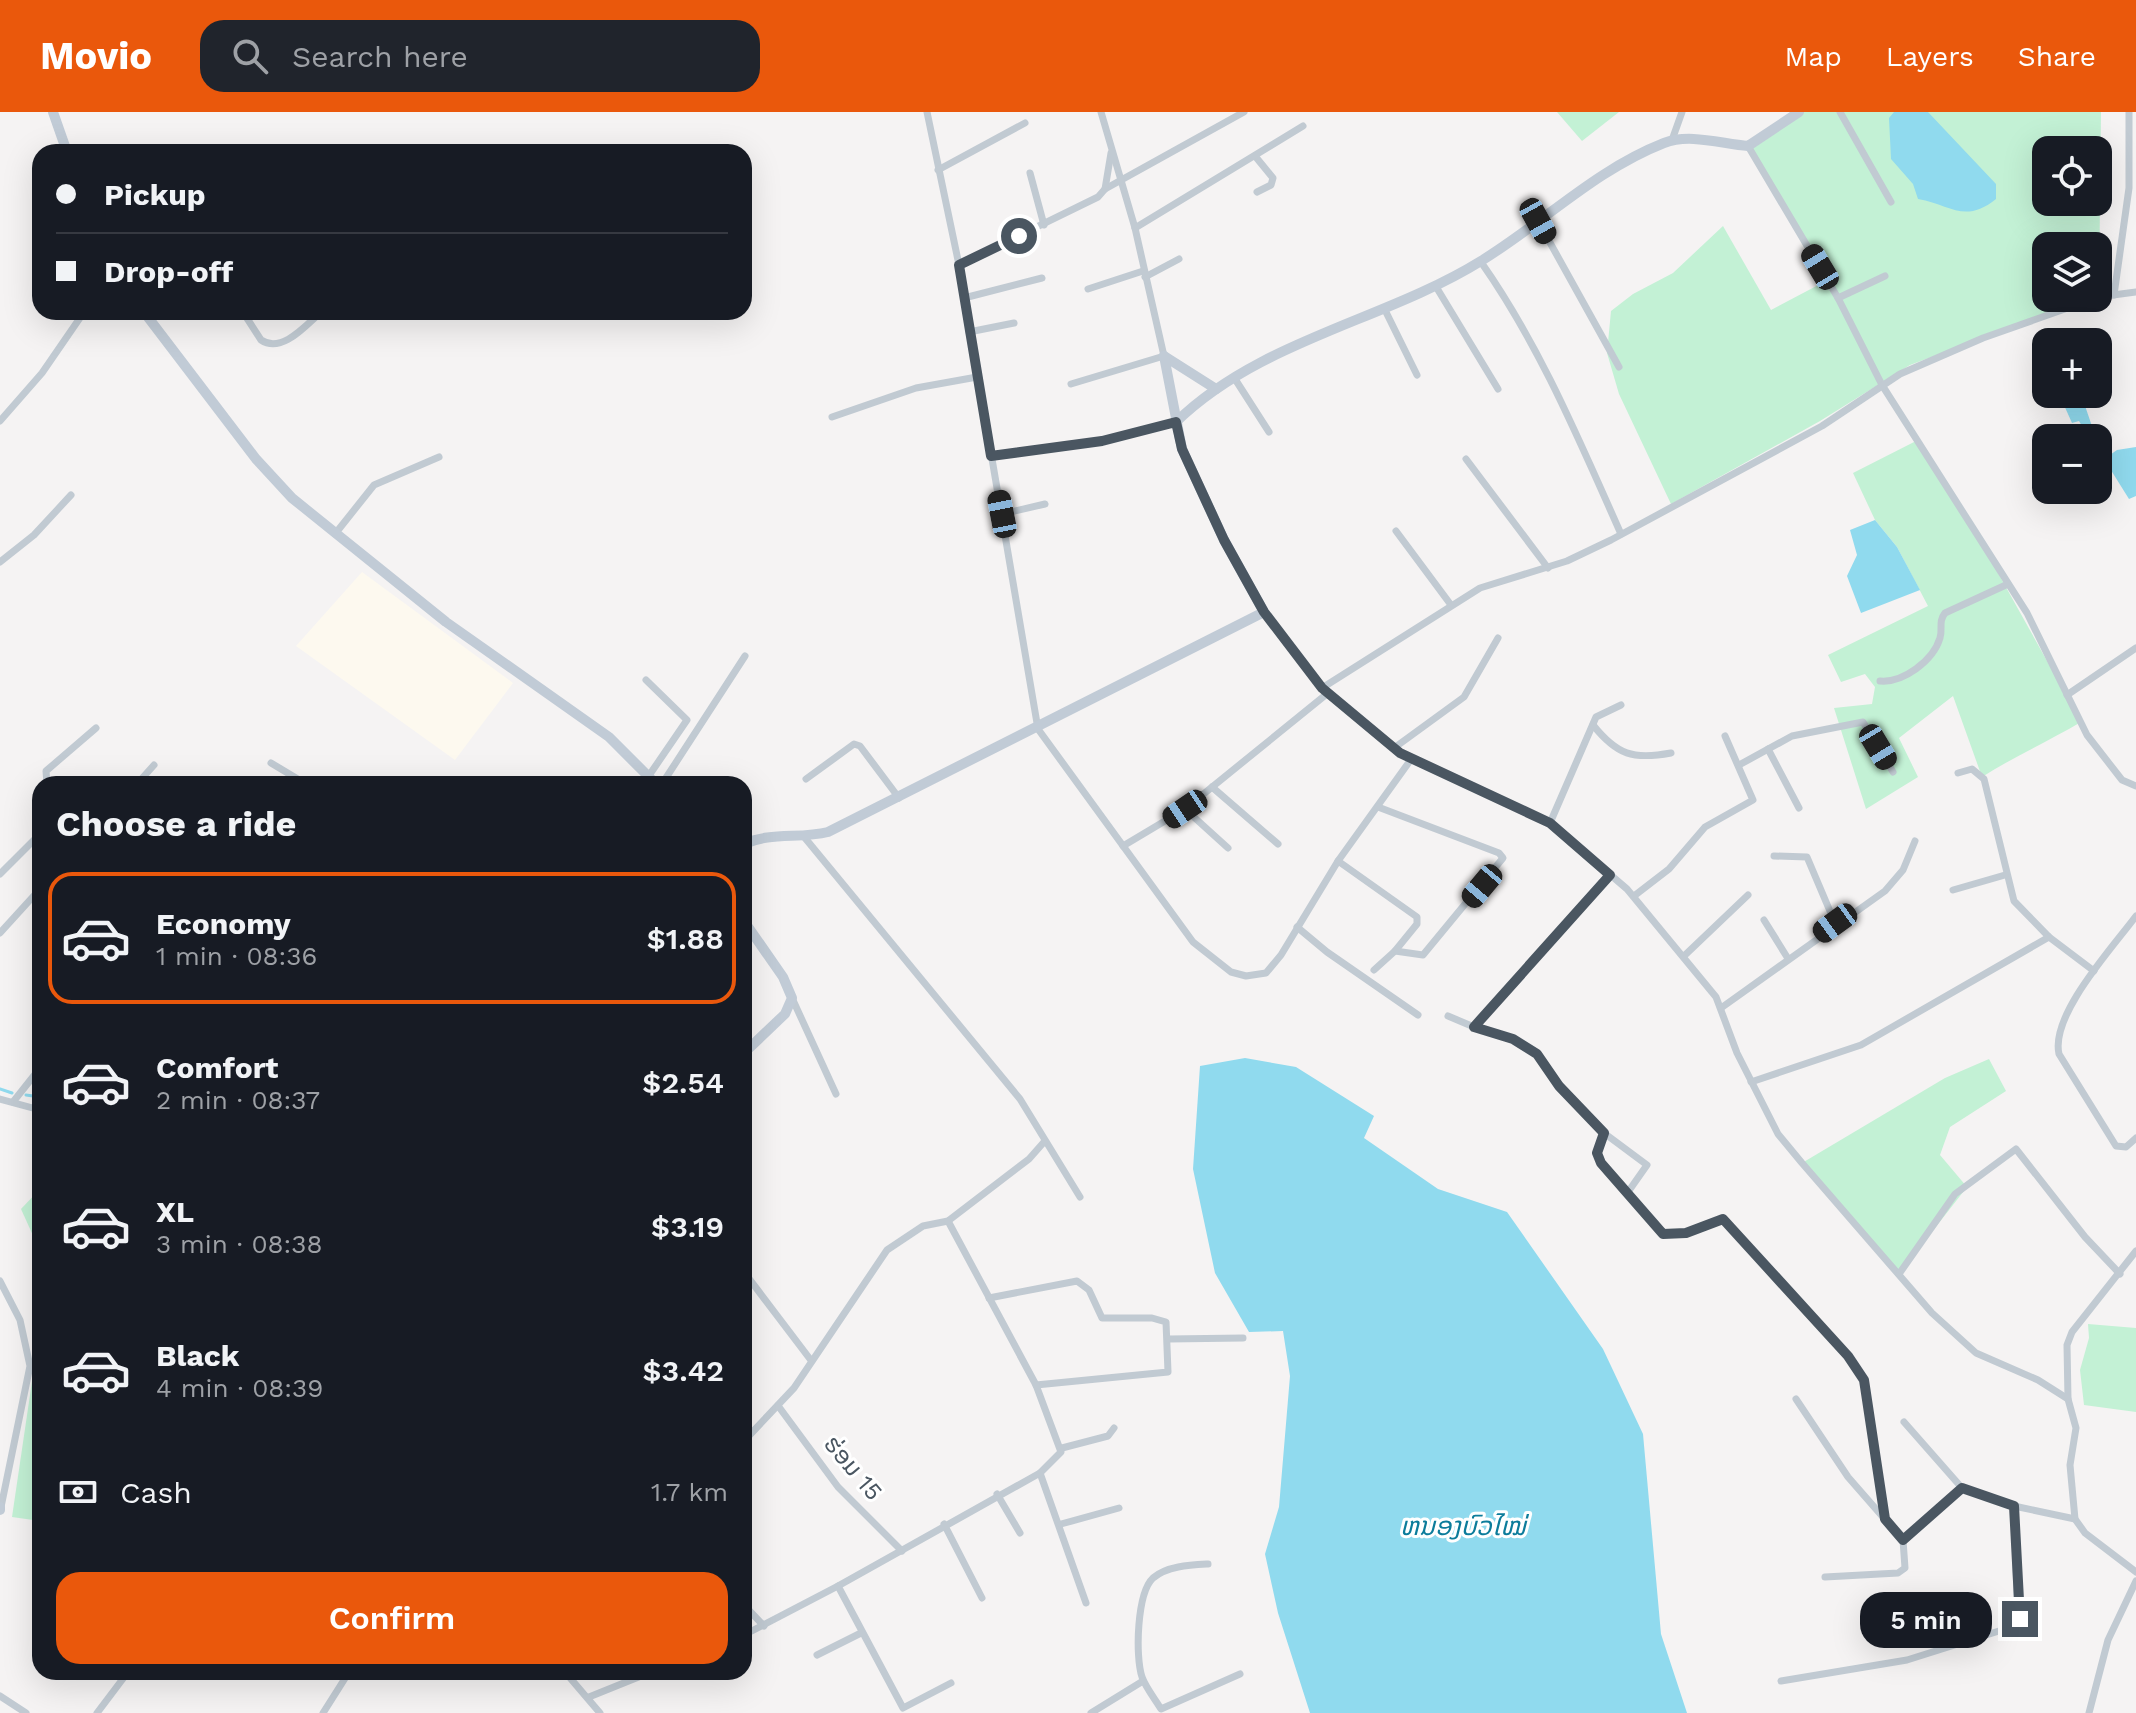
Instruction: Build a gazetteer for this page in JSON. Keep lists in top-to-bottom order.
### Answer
{
  "streets": {
    "street": ["ຮ່ອມ 15"]
  },
  "water": ["ຫນອງບົວໄໝ່"],
  "page": {
    "header": "Movio",
    "search": "Search here",
    "nav": ["Map", "Layers", "Share"],
    "map_buttons": ["+", "−"],
    "banner": ["Pickup", "Drop-off"],
    "heading": "Choose a ride",
    "list": [
      {
        "name": "Economy",
        "note": "1 min · 08:36",
        "value": "$1.88"
      },
      {
        "name": "Comfort",
        "note": "2 min · 08:37",
        "value": "$2.54"
      },
      {
        "name": "XL",
        "note": "3 min · 08:38",
        "value": "$3.19"
      },
      {
        "name": "Black",
        "note": "4 min · 08:39",
        "value": "$3.42"
      }
    ],
    "pay": ["Cash", "1.7 km"],
    "buttons": "Confirm",
    "bubble": "5 min"
  }
}
